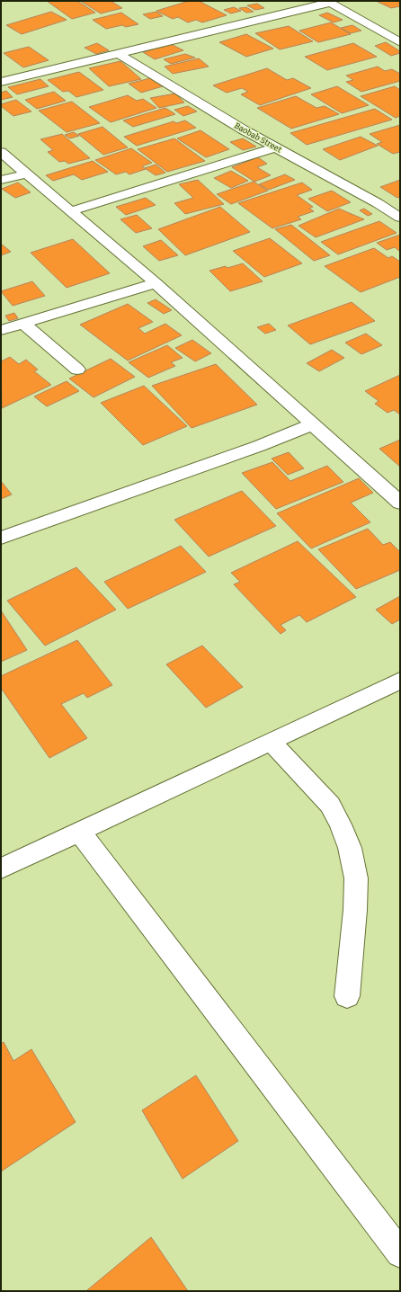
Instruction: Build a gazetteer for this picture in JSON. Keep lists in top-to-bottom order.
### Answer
{
  "streets": {
    "street": ["Baobab Street"]
  }
}
